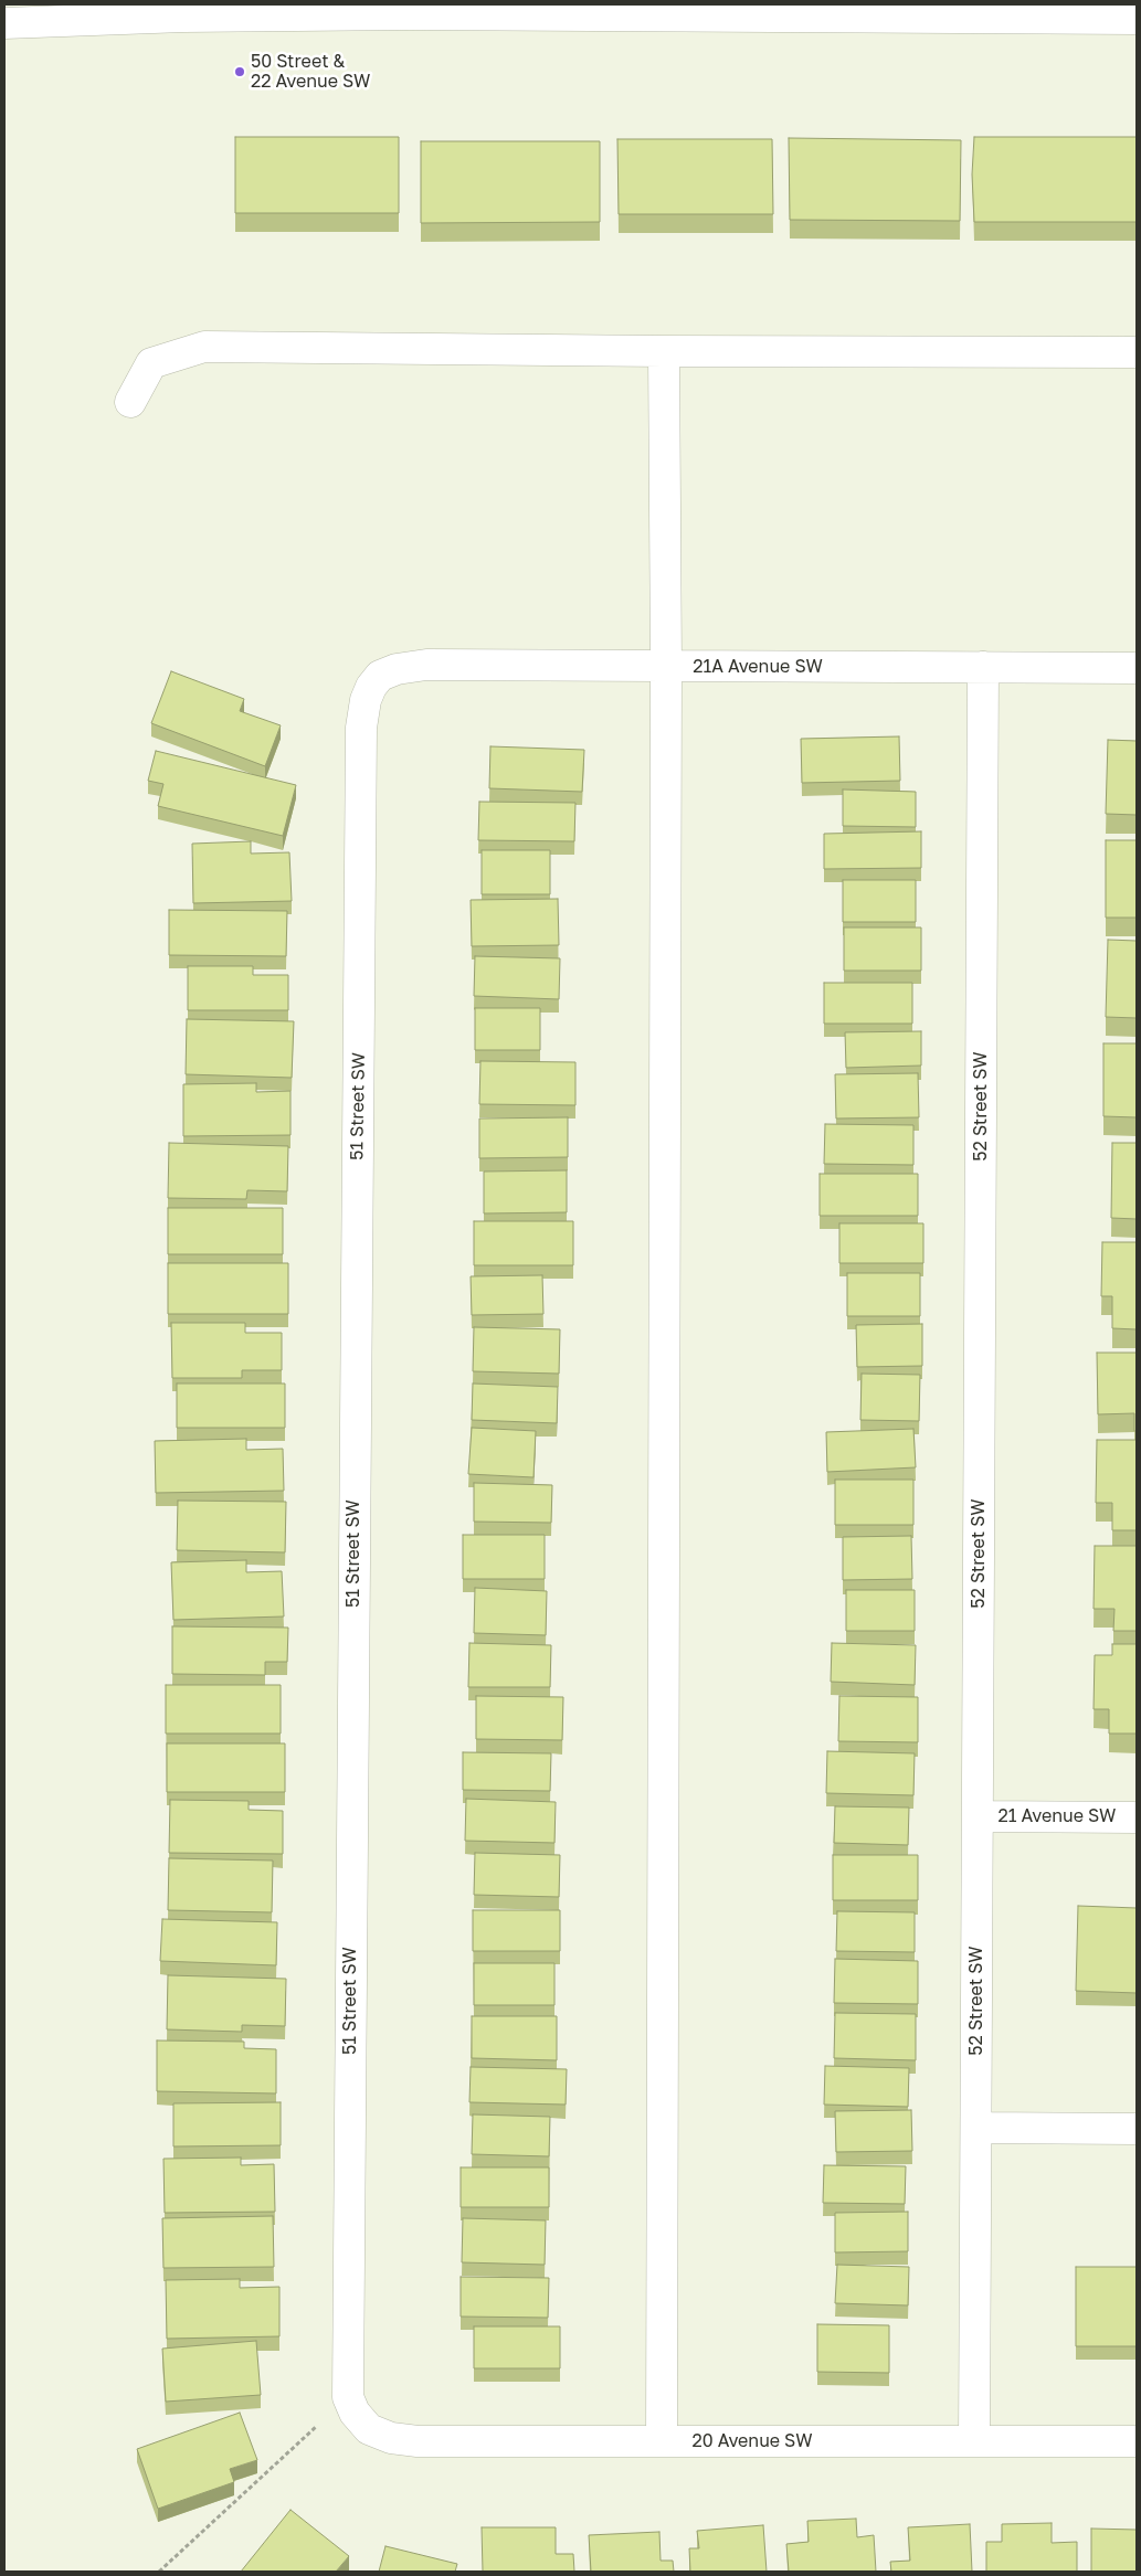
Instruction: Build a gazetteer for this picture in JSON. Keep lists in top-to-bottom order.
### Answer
{
  "streets": {
    "street": [
      "21A Avenue SW",
      "51 Street SW",
      "52 Street SW",
      "21 Avenue SW",
      "20 Avenue SW"
    ]
  },
  "crossings": [
    ["21A Avenue SW", "51 Street SW"],
    ["21A Avenue SW", "52 Street SW"],
    ["51 Street SW", "20 Avenue SW"],
    ["52 Street SW", "21 Avenue SW"],
    ["52 Street SW", "20 Avenue SW"]
  ],
  "places": ["50 Street & 22 Avenue SW"]
}
